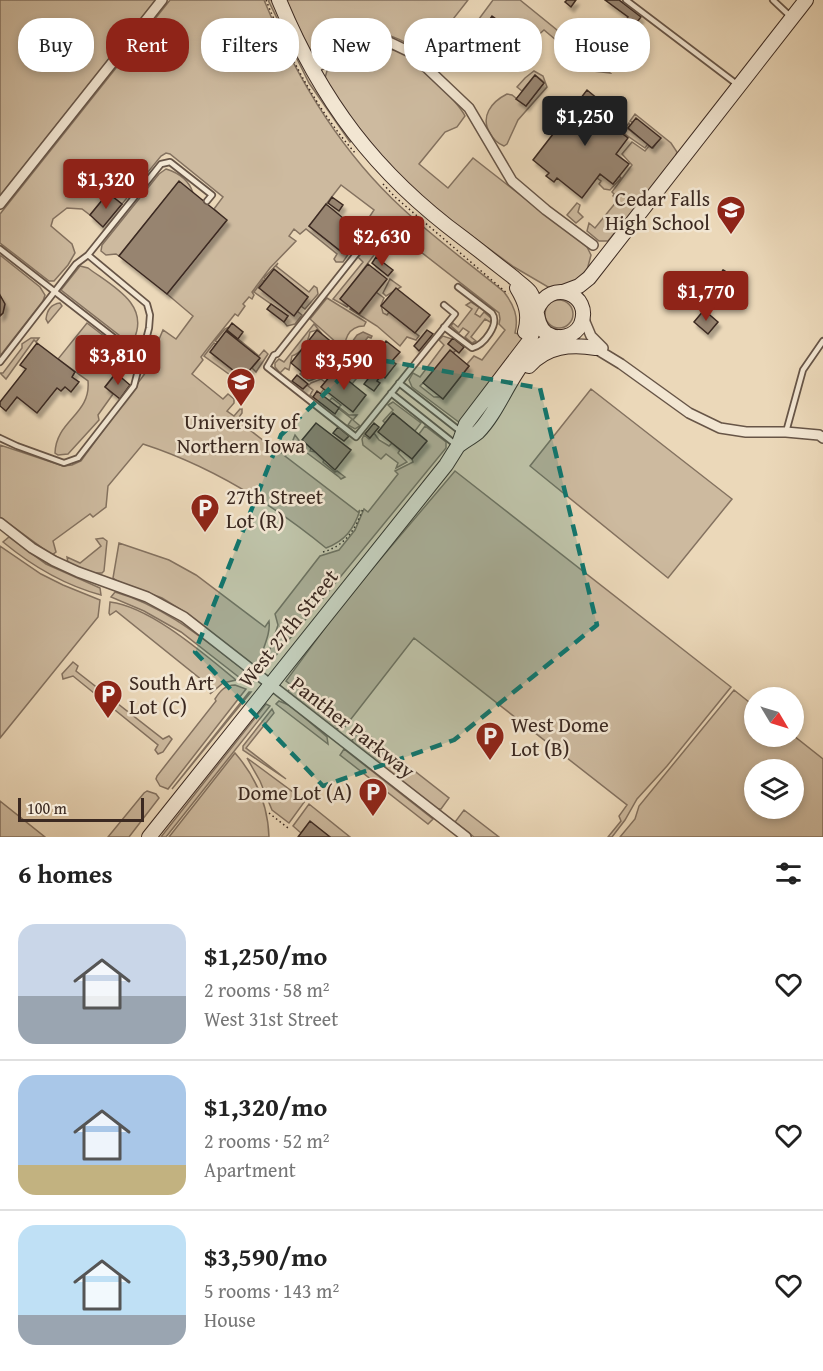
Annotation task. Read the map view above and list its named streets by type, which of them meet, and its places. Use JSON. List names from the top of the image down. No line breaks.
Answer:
{"streets":{"main road":["West 27th Street"],"street":["Panther Parkway"]},"crossings":[["West 27th Street","Panther Parkway"]],"places":{"school or university":["Cedar Falls High School","University of Northern Iowa"],"parking":["27th Street Lot (R)","South Art Lot (C)","West Dome Lot (B)","Dome Lot (A)"]},"scale_bar":"100 m","north":"bottom right","page":{"chip":["Buy","Rent","Filters","New","Apartment","House"],"price":["$1,250","$1,320","$2,630","$1,770","$3,810","$3,590"],"scale":"100 m","heading":"6 homes","list":[{"name":"$1,250/mo","note":"2 rooms · 58 m² · West 31st Street"},{"name":"$1,320/mo","note":"2 rooms · 52 m² · Apartment"},{"name":"$3,590/mo","note":"5 rooms · 143 m² · House"}]}}
